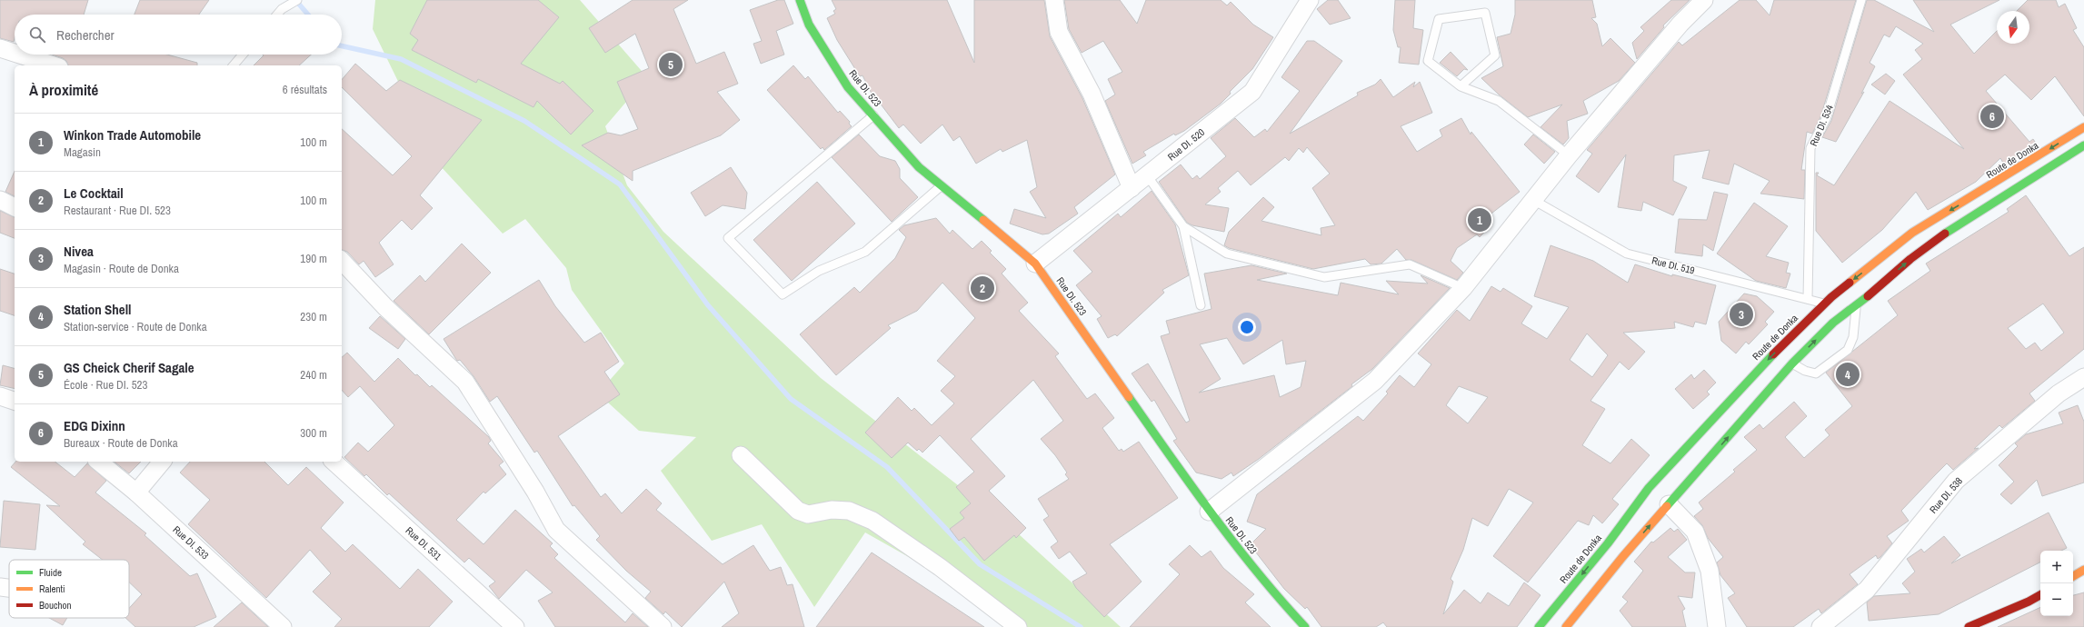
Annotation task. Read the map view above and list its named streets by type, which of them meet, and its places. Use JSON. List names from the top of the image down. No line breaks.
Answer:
{"streets":{"main road":["Rue DI. 523","Route de Donka"],"street":["Rue DI. 520","Rue DI. 538","Rue DI. 533","Rue DI. 531"],"lane":["Rue DI. 534","Rue DI. 519"]},"crossings":[["Rue DI. 523","Rue DI. 520"],["Rue DI. 534","Rue DI. 519"],["Route de Donka","Rue DI. 519"]],"legend":["Fluide","Ralenti","Bouchon"],"north":"bottom","page":{"search":"Rechercher","pins":["5","6","1","2","3","4"],"heading":["À proximité","6 résultats"],"list":[{"mark":"1","name":"Winkon Trade Automobile","note":"Magasin","value":"100 m"},{"mark":"2","name":"Le Cocktail","note":"Restaurant · Rue DI. 523","value":"100 m"},{"mark":"3","name":"Nivea","note":"Magasin · Route de Donka","value":"190 m"},{"mark":"4","name":"Station Shell","note":"Station-service · Route de Donka","value":"230 m"},{"mark":"5","name":"GS Cheick Cherif Sagale","note":"École · Rue DI. 523","value":"240 m"},{"mark":"6","name":"EDG Dixinn","note":"Bureaux · Route de Donka","value":"300 m"}],"map_buttons":["+","−"]}}
